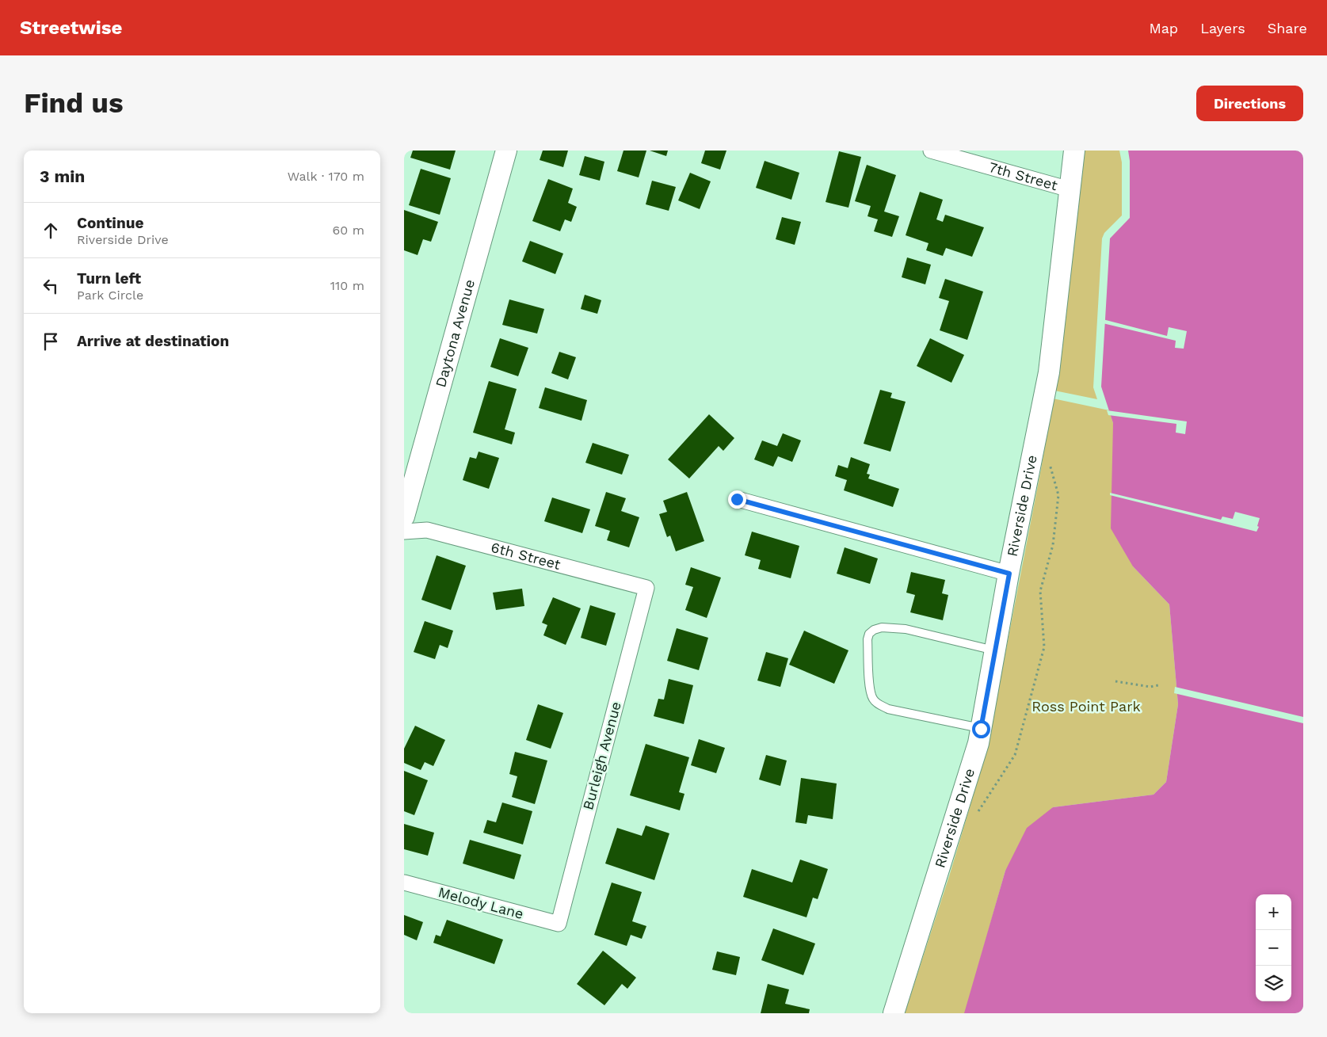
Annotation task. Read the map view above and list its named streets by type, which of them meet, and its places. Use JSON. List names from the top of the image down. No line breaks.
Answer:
{"streets":{"street":["7th Street","Daytona Avenue","Riverside Drive","6th Street","Burleigh Avenue","Melody Lane"]},"crossings":[["7th Street","Riverside Drive"],["6th Street","Burleigh Avenue"],["Burleigh Avenue","Melody Lane"]],"parks":["Ross Point Park"],"page":{"header":"Streetwise","nav":["Map","Layers","Share"],"buttons":"Directions","title":"Find us","heading":["3 min","Walk · 170 m"],"list":[["Continue","Riverside Drive","60 m"],["Turn left","Park Circle","110 m"],"Arrive at destination"],"map_buttons":["+","−"]}}
